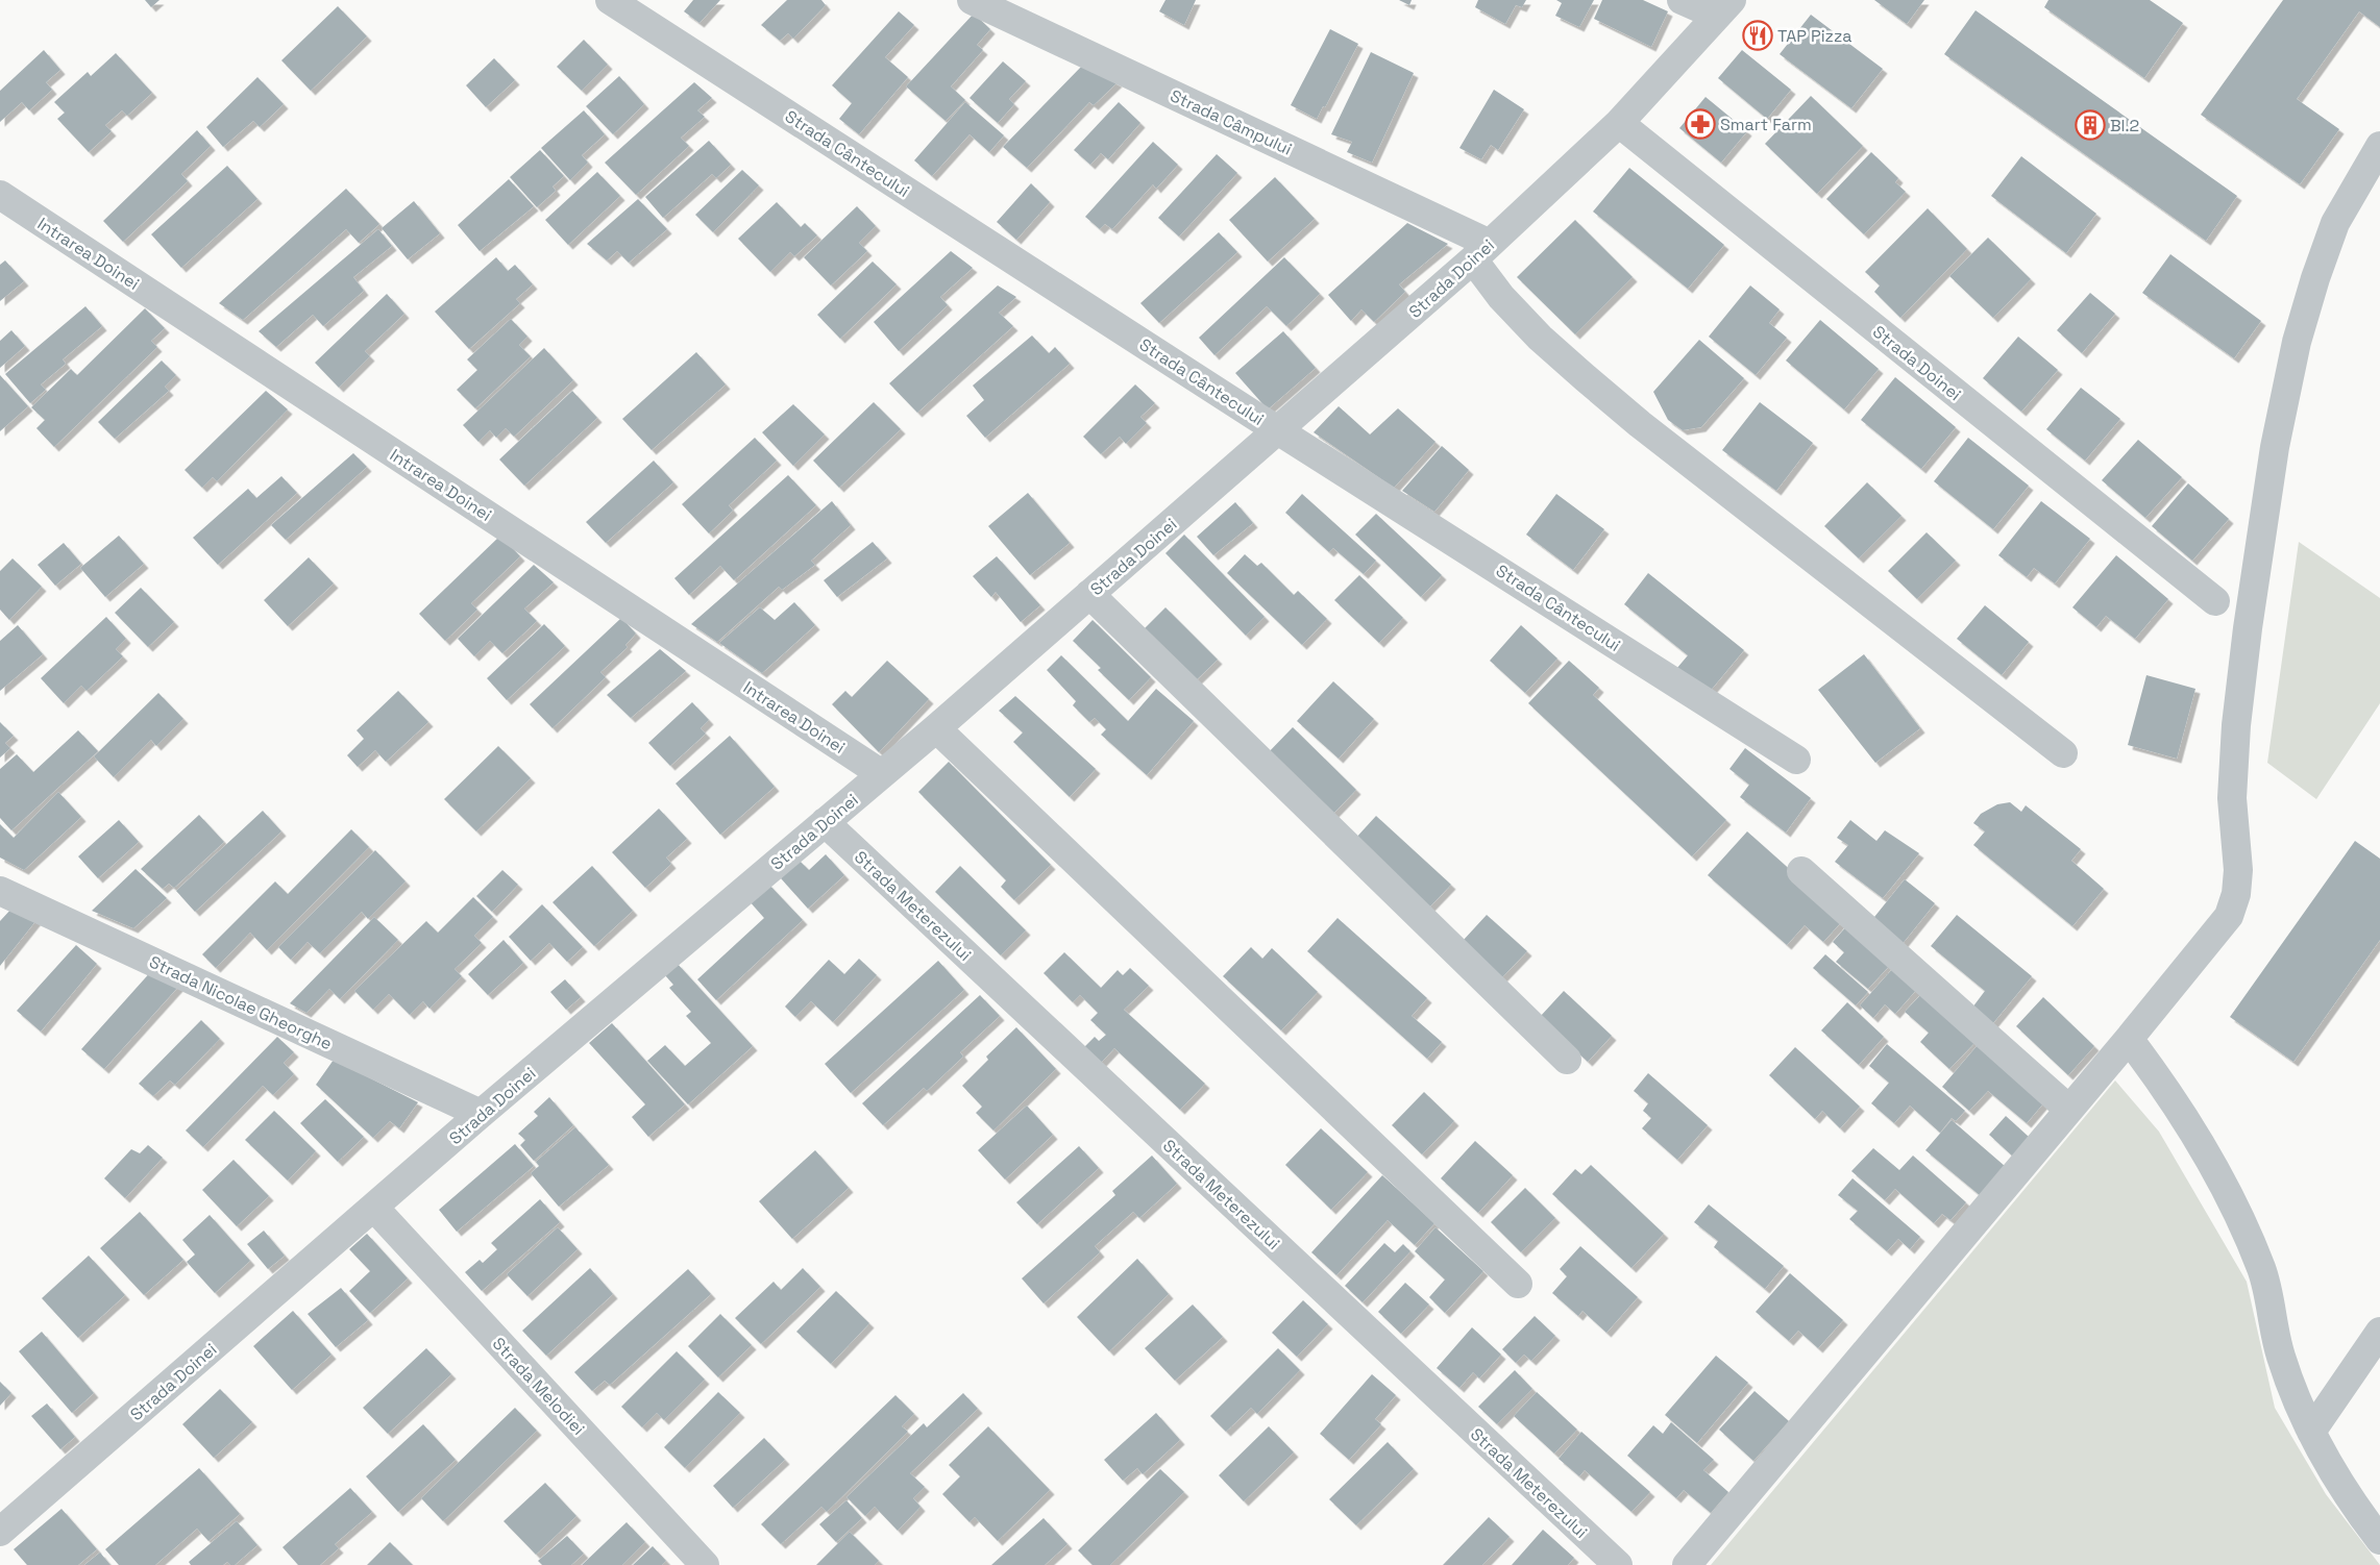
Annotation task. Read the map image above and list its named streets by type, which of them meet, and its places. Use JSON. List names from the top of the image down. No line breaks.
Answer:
{"streets":{"street":["Strada Câmpului","Strada Cântecului","Intrarea Doinei","Strada Doinei","Strada Meterezului","Strada Nicolae Gheorghe","Strada Melodiei"]},"crossings":[["Strada Câmpului","Strada Doinei"],["Strada Cântecului","Strada Doinei"],["Intrarea Doinei","Strada Doinei"],["Strada Doinei","Strada Meterezului"],["Strada Doinei","Strada Nicolae Gheorghe"],["Strada Doinei","Strada Melodiei"]],"places":{"restaurant":["TAP Pizza"],"pharmacy":["Smart Farm"],"building":["Bl.2"]}}
